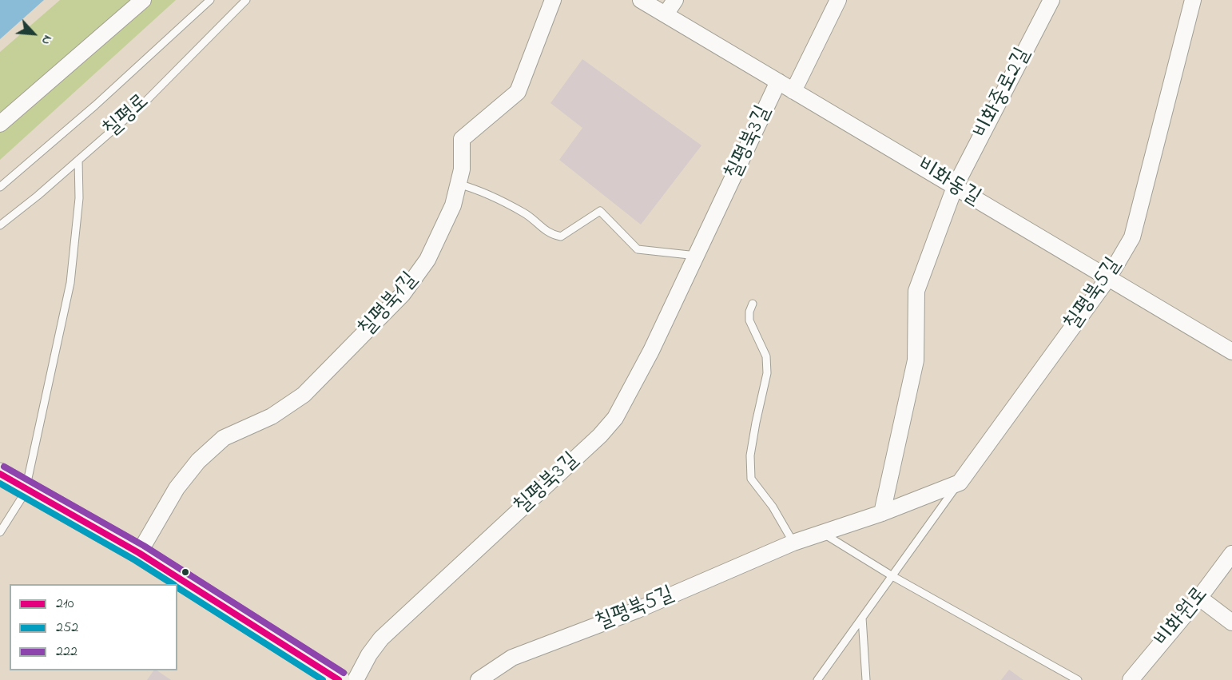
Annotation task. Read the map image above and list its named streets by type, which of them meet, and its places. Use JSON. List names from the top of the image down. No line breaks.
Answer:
{"streets":{"street":["비화중로2길","칠평북3길","비화동길","칠평북5길","칠평북1길","비화원로"],"lane":["칠평로"]},"crossings":[["비화중로2길","비화동길"],["칠평북3길","비화동길"],["비화동길","칠평북5길"]],"lines":["transit line 222","transit line 210","transit line 252"],"legend":["210","252","222"],"north":"bottom right"}
